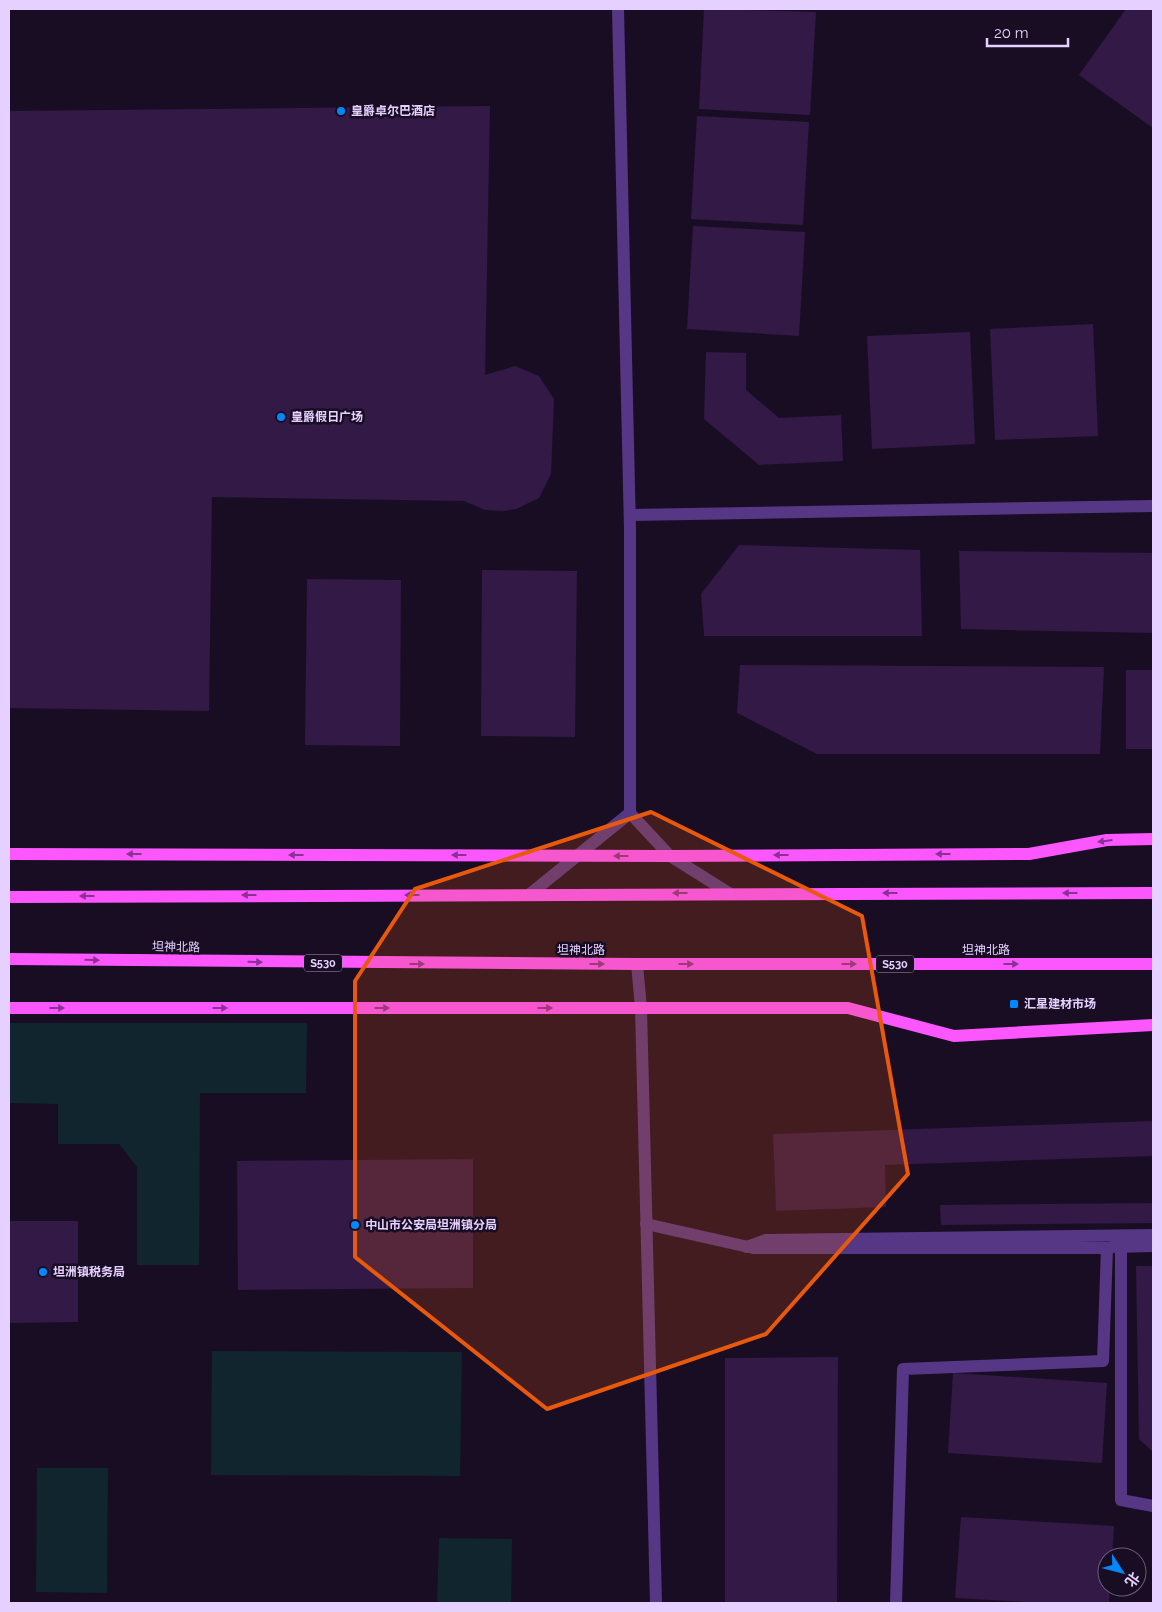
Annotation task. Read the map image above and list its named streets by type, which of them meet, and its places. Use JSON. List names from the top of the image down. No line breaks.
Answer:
{"streets":{"main road":["坦神北路","S530"]},"places":{"other":["皇爵卓尔巴酒店","皇爵假日广场","中山市公安局坦洲镇分局","坦洲镇税务局"],"transit":["汇星建材市场"]},"scale_bar":"20 m","north":"bottom right"}
